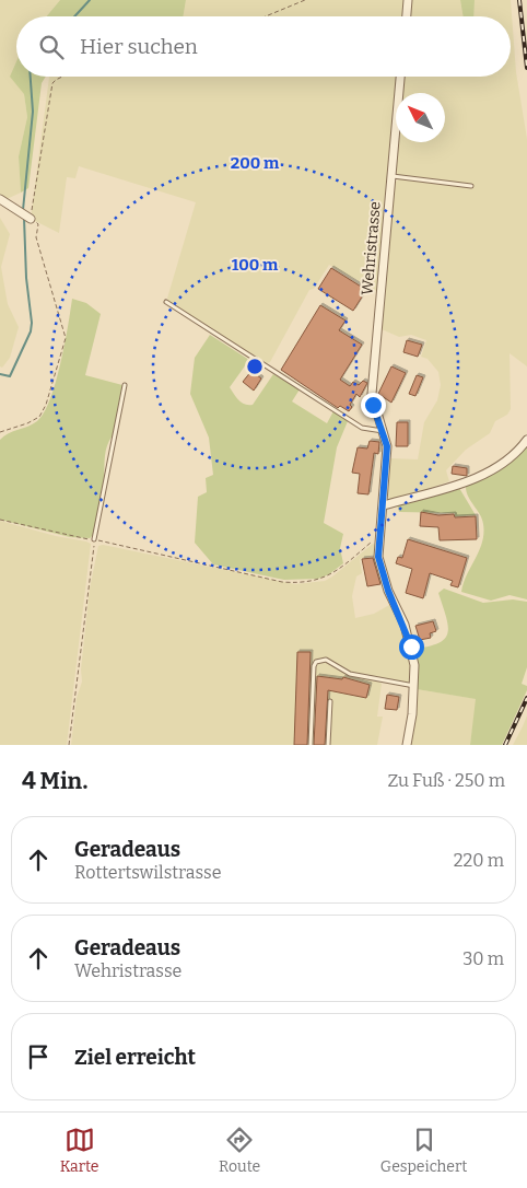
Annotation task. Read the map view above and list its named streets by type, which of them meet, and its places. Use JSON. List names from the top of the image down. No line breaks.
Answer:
{"streets":{"street":["Wehristrasse"]},"north":"top left","page":{"search":"Hier suchen","heading":["4 Min.","Zu Fuß · 250 m"],"list":[["Geradeaus","Rottertswilstrasse","220 m"],["Geradeaus","Wehristrasse","30 m"],"Ziel erreicht"],"nav":["Karte","Route","Gespeichert"]},"rings":["200 m","100 m"]}
